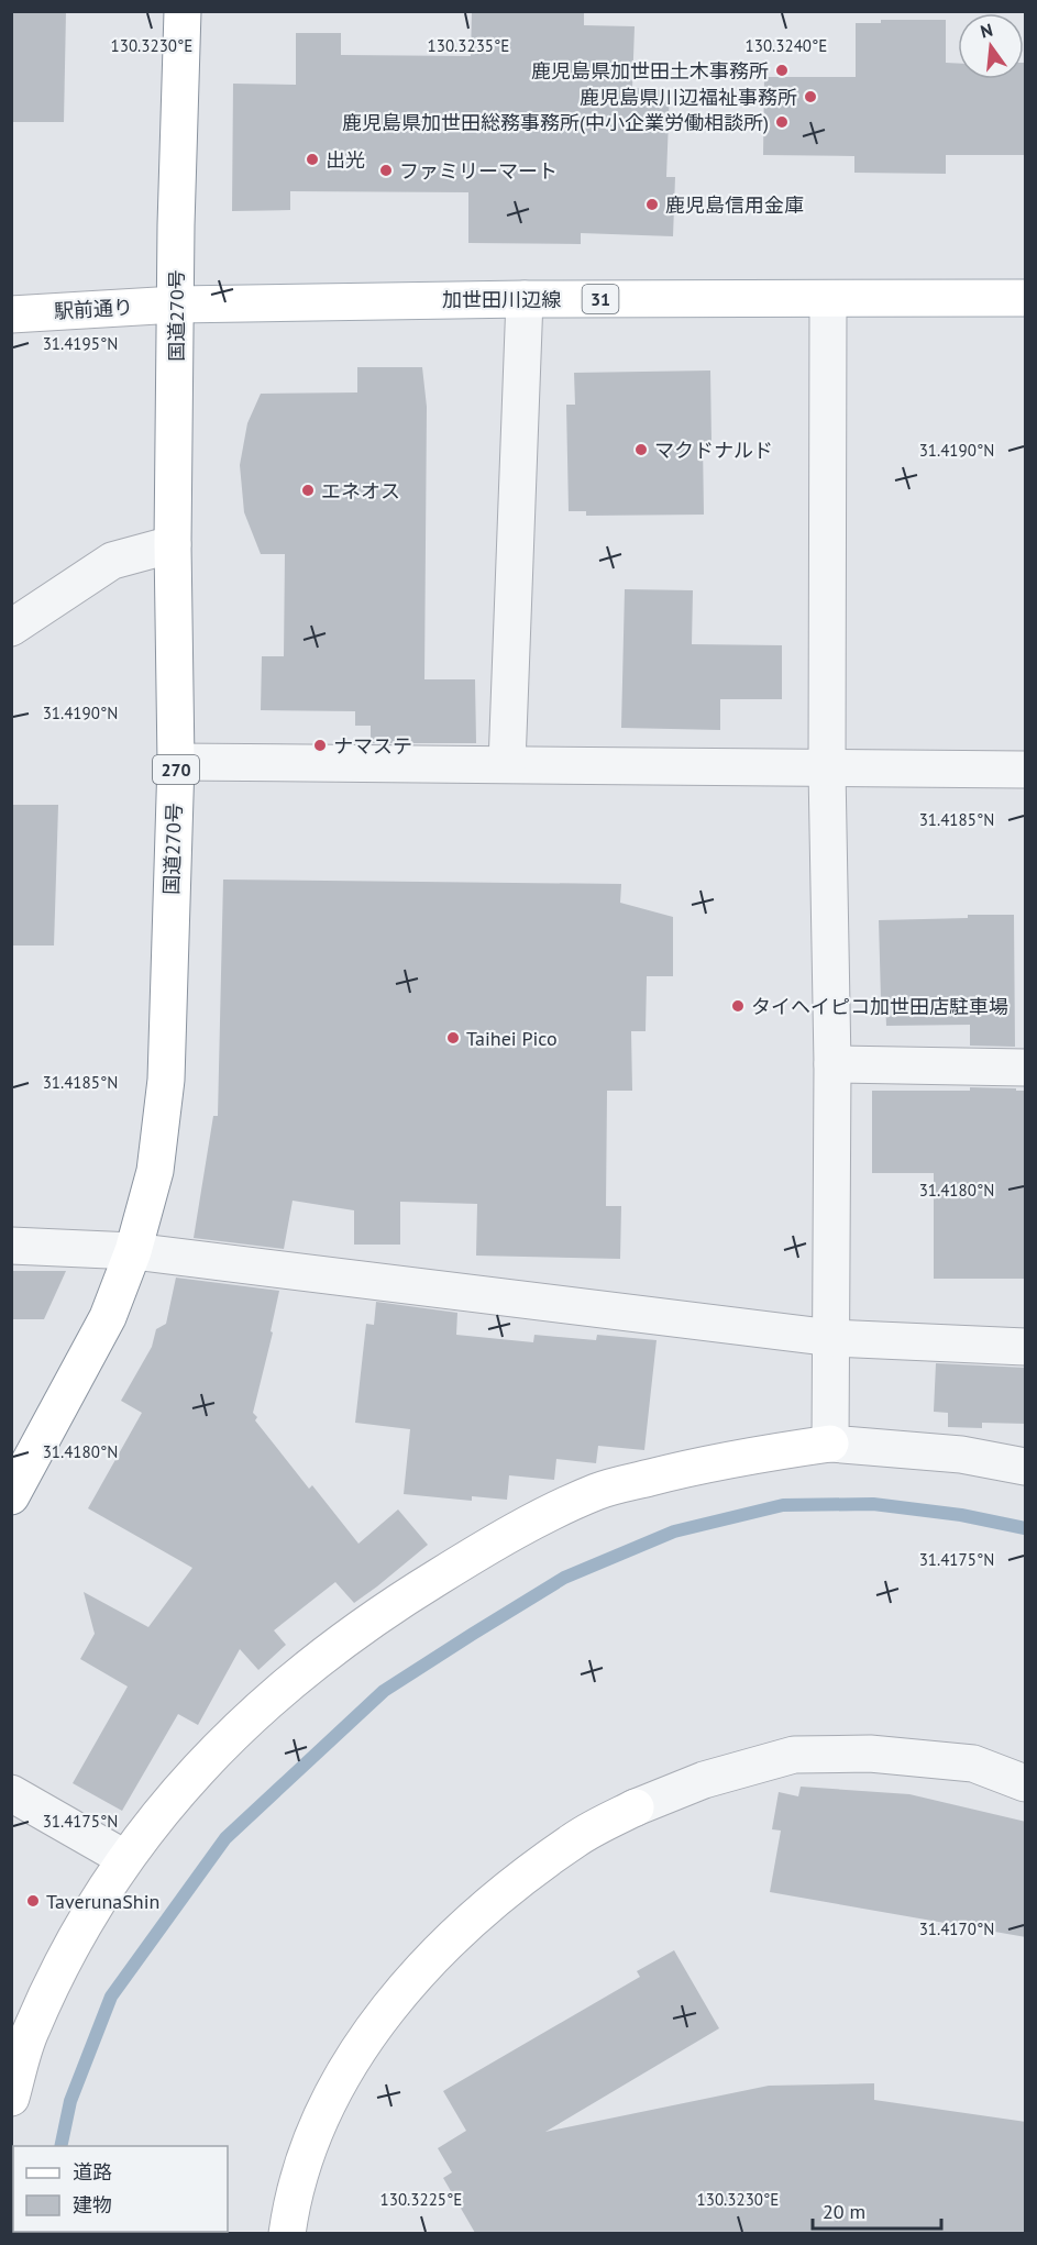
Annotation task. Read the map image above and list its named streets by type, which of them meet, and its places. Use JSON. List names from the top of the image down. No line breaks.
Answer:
{"streets":{"main road":["加世田川辺線","31","駅前通り","国道270号","270"]},"crossings":[["加世田川辺線","駅前通り"],["加世田川辺線","国道270号"],["駅前通り","国道270号"]],"places":["鹿児島県加世田土木事務所","鹿児島県川辺福祉事務所","鹿児島県加世田総務事務所(中小企業労働相談所)","出光","ファミリーマート","鹿児島信用金庫","マクドナルド","エネオス","ナマステ","タイヘイピコ加世田店駐車場","Taihei Pico","TaverunaShin"],"legend":["道路","建物"],"scale_bar":"20 m","north":"top","coordinates":["130.3230°E","130.3235°E","130.3240°E","31.4195°N","31.4190°N","31.4185°N","31.4180°N","31.4175°N","31.4170°N","130.3225°E"]}
